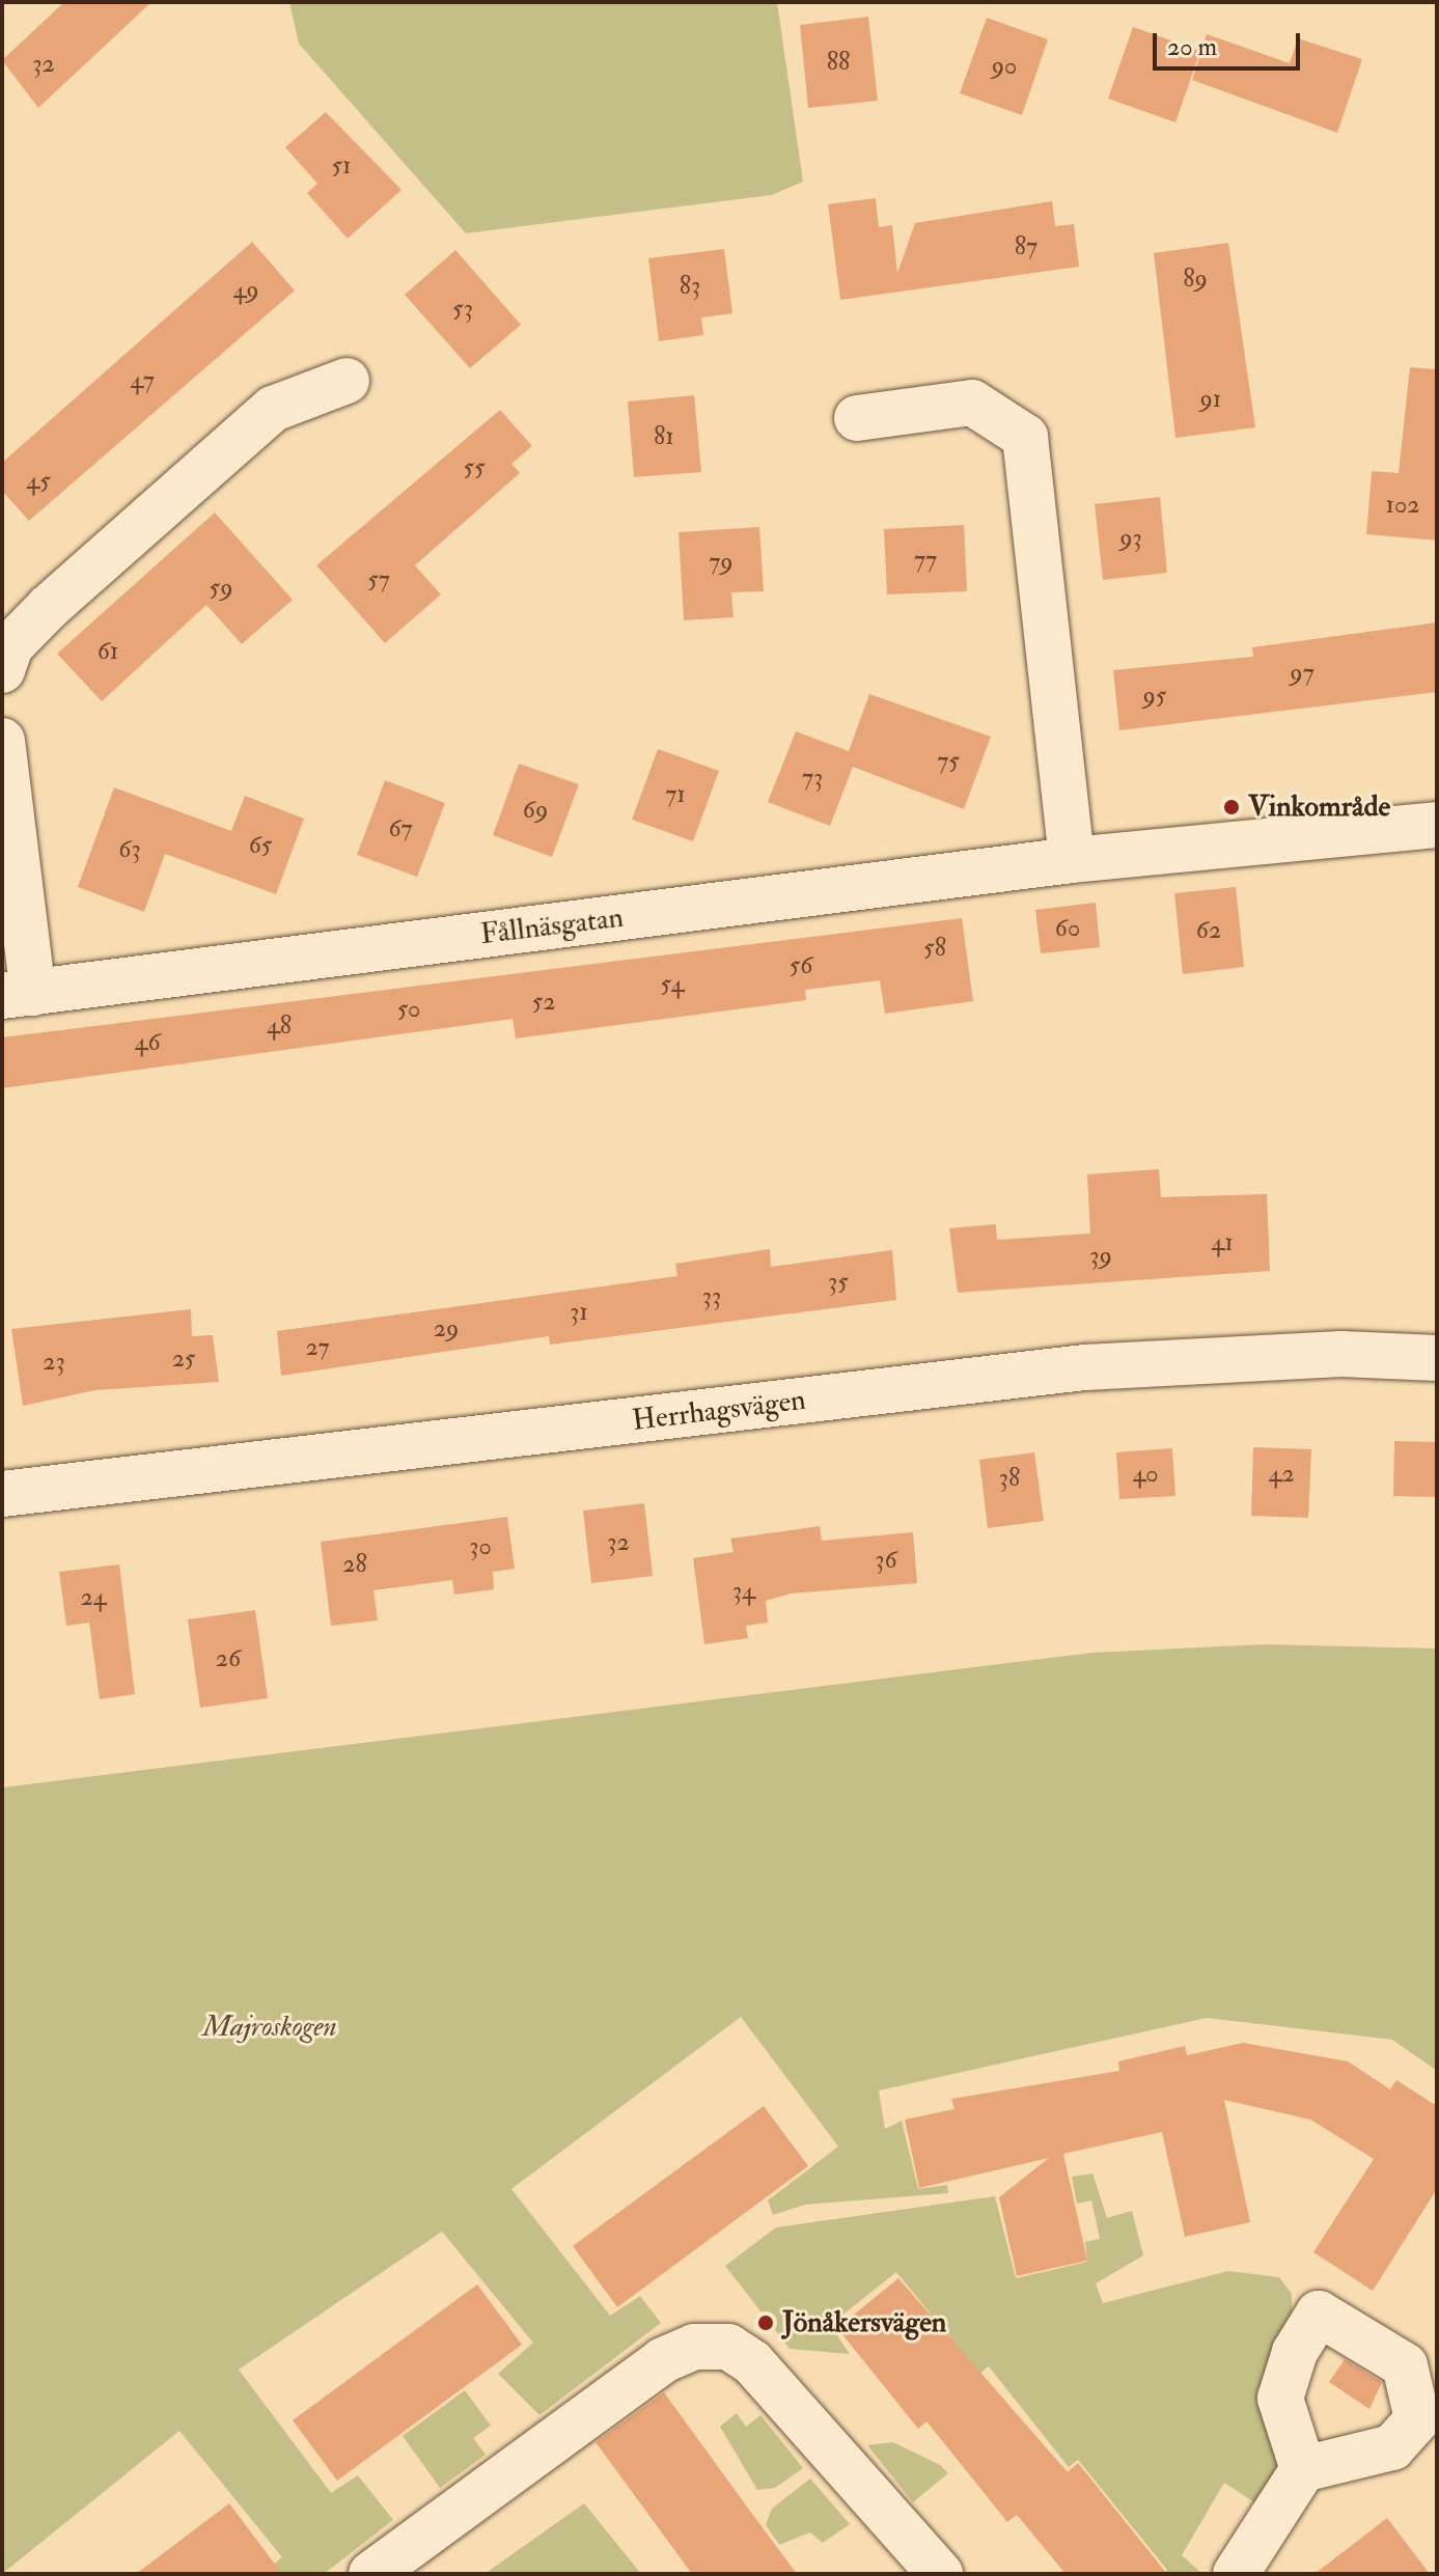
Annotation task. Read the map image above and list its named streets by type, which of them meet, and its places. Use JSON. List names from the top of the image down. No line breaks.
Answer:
{"streets":{"street":["Fållnäsgatan","Herrhagsvägen"]},"parks":["Majroskogen"],"places":["Vinkområde","Jönåkersvägen"],"house_numbers":["88","32","90","51","87","89","83","49","53","47","91","81","55","45","102","93","77","79","57","59","61","97","95","75","73","71","69","67","65","63","60","62","58","56","54","52","50","48","46","41","39","35","33","31","29","27","25","23","40","42","38","32","30","36","28","34","24","26"],"scale_bar":"20 m"}
